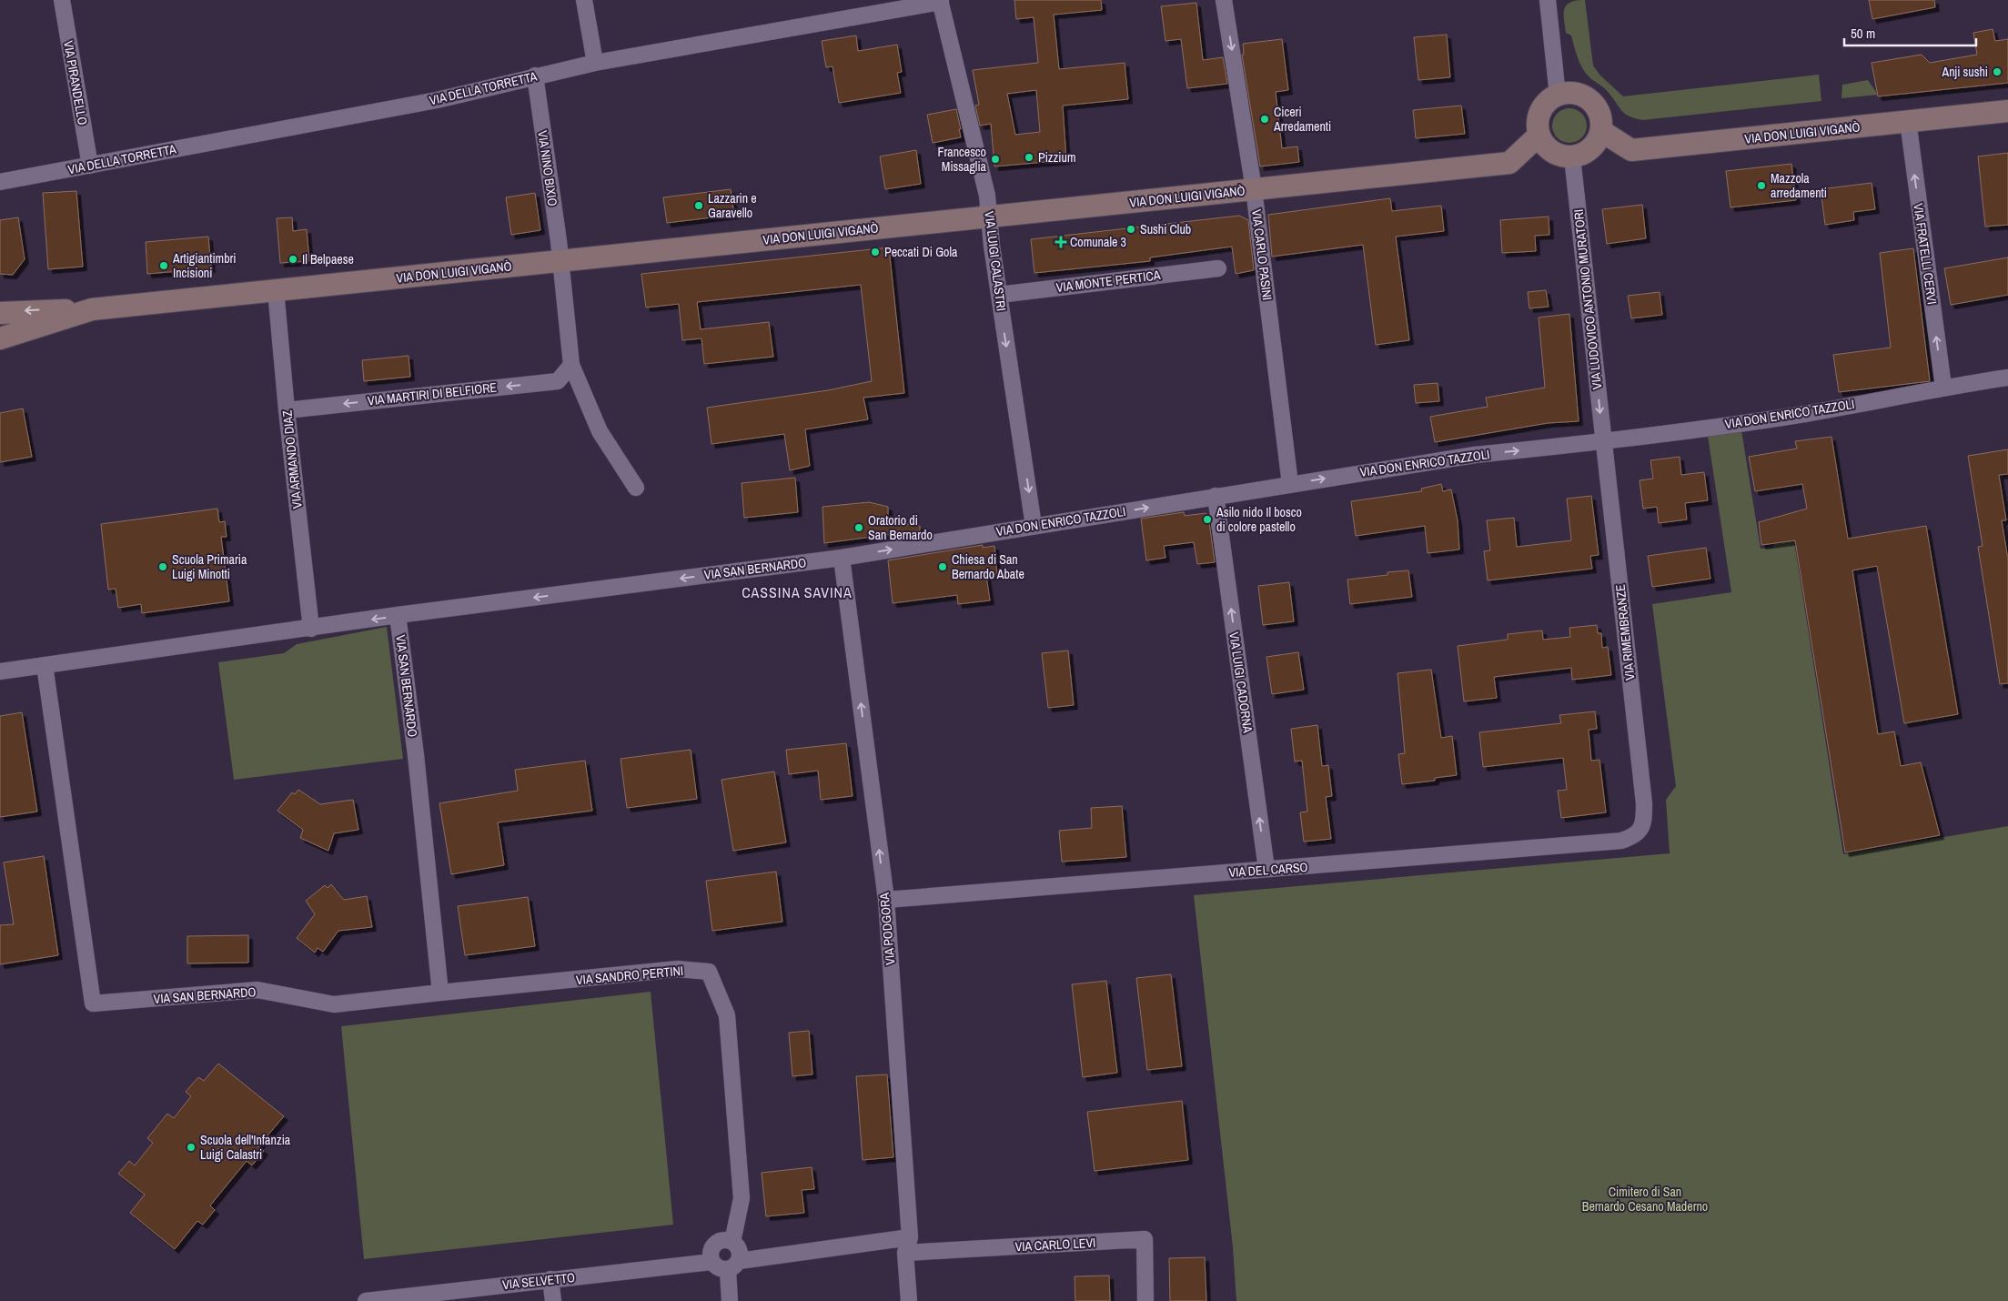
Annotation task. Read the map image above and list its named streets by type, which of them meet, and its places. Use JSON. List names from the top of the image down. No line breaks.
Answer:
{"streets":{"street":["VIA PIRANDELLO","VIA DELLA TORRETTA","VIA DON LUIGI VIGANÒ","VIA NINO BIXIO","VIA FRATELLI CERVI","VIA CARLO PASINI","VIA LUIGI CALASTRI","VIA MONTE PERTICA","VIA LUDOVICO ANTONIO MURATORI","VIA MARTIRI DI BELFIORE","VIA DON ENRICO TAZZOLI","VIA ARMANDO DIAZ","VIA SAN BERNARDO","VIA RIMEMBRANZE","VIA LUIGI CADORNA","VIA DEL CARSO","VIA PODGORA","VIA SANDRO PERTINI","VIA CARLO LEVI","VIA SELVETTO"]},"crossings":[["VIA PIRANDELLO","VIA DELLA TORRETTA"],["VIA DELLA TORRETTA","VIA NINO BIXIO"],["VIA DELLA TORRETTA","VIA LUIGI CALASTRI"],["VIA DON LUIGI VIGANÒ","VIA NINO BIXIO"],["VIA DON LUIGI VIGANÒ","VIA FRATELLI CERVI"],["VIA DON LUIGI VIGANÒ","VIA CARLO PASINI"],["VIA DON LUIGI VIGANÒ","VIA LUIGI CALASTRI"],["VIA DON LUIGI VIGANÒ","VIA LUDOVICO ANTONIO MURATORI"],["VIA DON LUIGI VIGANÒ","VIA ARMANDO DIAZ"],["VIA NINO BIXIO","VIA MARTIRI DI BELFIORE"],["VIA FRATELLI CERVI","VIA DON ENRICO TAZZOLI"],["VIA CARLO PASINI","VIA DON ENRICO TAZZOLI"],["VIA LUIGI CALASTRI","VIA MONTE PERTICA"],["VIA LUIGI CALASTRI","VIA DON ENRICO TAZZOLI"],["VIA LUDOVICO ANTONIO MURATORI","VIA DON ENRICO TAZZOLI"],["VIA LUDOVICO ANTONIO MURATORI","VIA RIMEMBRANZE"],["VIA MARTIRI DI BELFIORE","VIA ARMANDO DIAZ"],["VIA DON ENRICO TAZZOLI","VIA SAN BERNARDO"],["VIA DON ENRICO TAZZOLI","VIA RIMEMBRANZE"],["VIA DON ENRICO TAZZOLI","VIA LUIGI CADORNA"],["VIA DON ENRICO TAZZOLI","VIA PODGORA"],["VIA ARMANDO DIAZ","VIA SAN BERNARDO"],["VIA SAN BERNARDO","VIA PODGORA"],["VIA SAN BERNARDO","VIA SANDRO PERTINI"],["VIA RIMEMBRANZE","VIA DEL CARSO"],["VIA LUIGI CADORNA","VIA DEL CARSO"],["VIA DEL CARSO","VIA PODGORA"],["VIA PODGORA","VIA CARLO LEVI"],["VIA SANDRO PERTINI","VIA SELVETTO"]],"one_way":["VIA FRATELLI CERVI","VIA CARLO PASINI","VIA LUIGI CALASTRI","VIA LUDOVICO ANTONIO MURATORI","VIA MARTIRI DI BELFIORE","VIA DON ENRICO TAZZOLI","VIA LUIGI CADORNA","VIA PODGORA"],"districts":["CASSINA SAVINA"],"parks":["Cimitero di San Bernardo Cesano Maderno"],"places":{"other":["Anji sushi","Ciceri Arredamenti","Pizzium","Francesco Missaglia","Mazzola arredamenti","Lazzarin e Garavello","Sushi Club","Peccati Di Gola","Il Belpaese","Artigiantimbri Incisioni","Asilo nido Il bosco di colore pastello","Oratorio di San Bernardo","Scuola Primaria Luigi Minotti","Chiesa di San Bernardo Abate","Scuola dell'Infanzia Luigi Calastri"],"health":["Comunale 3"]},"scale_bar":"50 m"}
